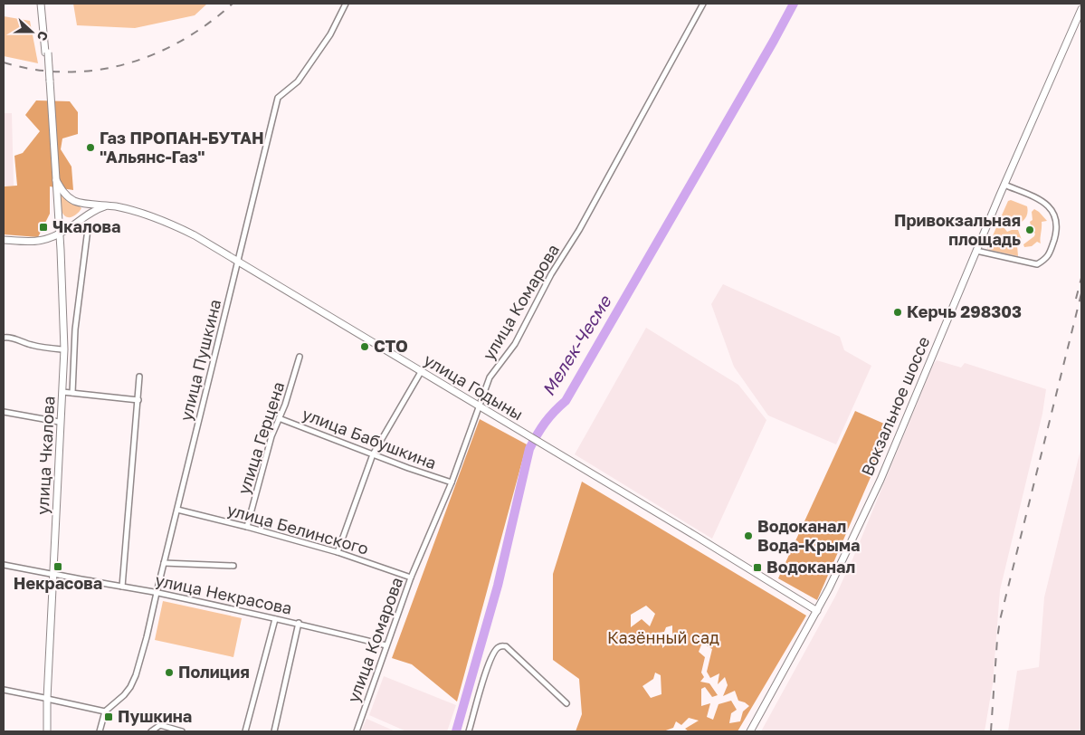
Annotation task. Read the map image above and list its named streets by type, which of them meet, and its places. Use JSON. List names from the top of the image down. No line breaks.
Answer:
{"streets":{"main road":["улица Годыны","Вокзальное шоссе","улица Чкалова"],"street":["улица Комарова","улица Пушкина","улица Герцена","улица Бабушкина","улица Белинского","улица Некрасова"]},"crossings":[["улица Комарова","улица Годыны"],["улица Комарова","улица Бабушкина"],["улица Комарова","улица Белинского"],["улица Комарова","улица Некрасова"],["улица Пушкина","улица Годыны"],["улица Пушкина","улица Белинского"],["улица Пушкина","улица Некрасова"],["улица Годыны","Вокзальное шоссе"],["улица Годыны","улица Чкалова"],["улица Герцена","улица Бабушкина"],["улица Герцена","улица Белинского"],["улица Чкалова","улица Некрасова"]],"water":["Мелек-Чесме"],"parks":["Казённый сад"],"places":{"other":["Газ ПРОПАН-БУТАН \"Альянс-Газ\"","Привокзальная площадь","Керчь 298303","СТО","Водоканал Вода-Крыма","Полиция"],"transit":["Чкалова","Некрасова","Водоканал","Пушкина"]},"north":"right"}
